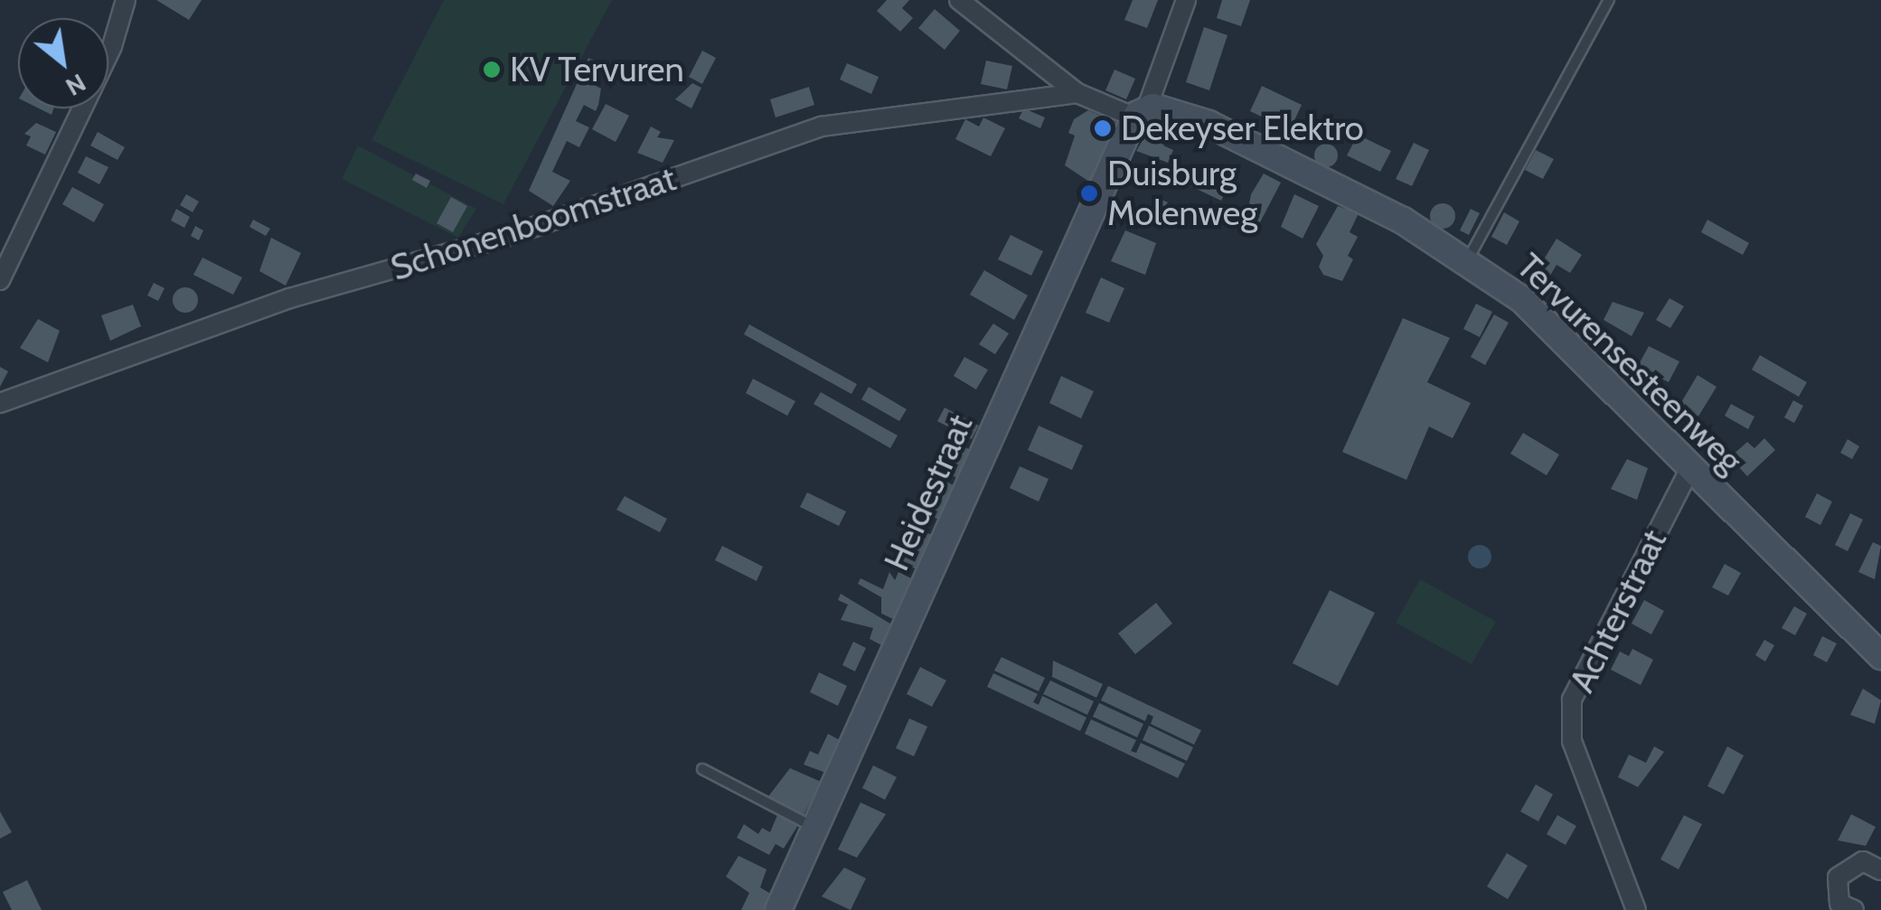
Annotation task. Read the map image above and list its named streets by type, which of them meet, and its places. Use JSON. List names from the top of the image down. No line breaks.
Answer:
{"streets":{"street":["Schonenboomstraat","Tervurensesteenweg","Heidestraat","Achterstraat"]},"crossings":[["Tervurensesteenweg","Heidestraat"],["Tervurensesteenweg","Achterstraat"]],"places":["KV Tervuren","Dekeyser Elektro","Duisburg Molenweg"],"north":"bottom right"}
